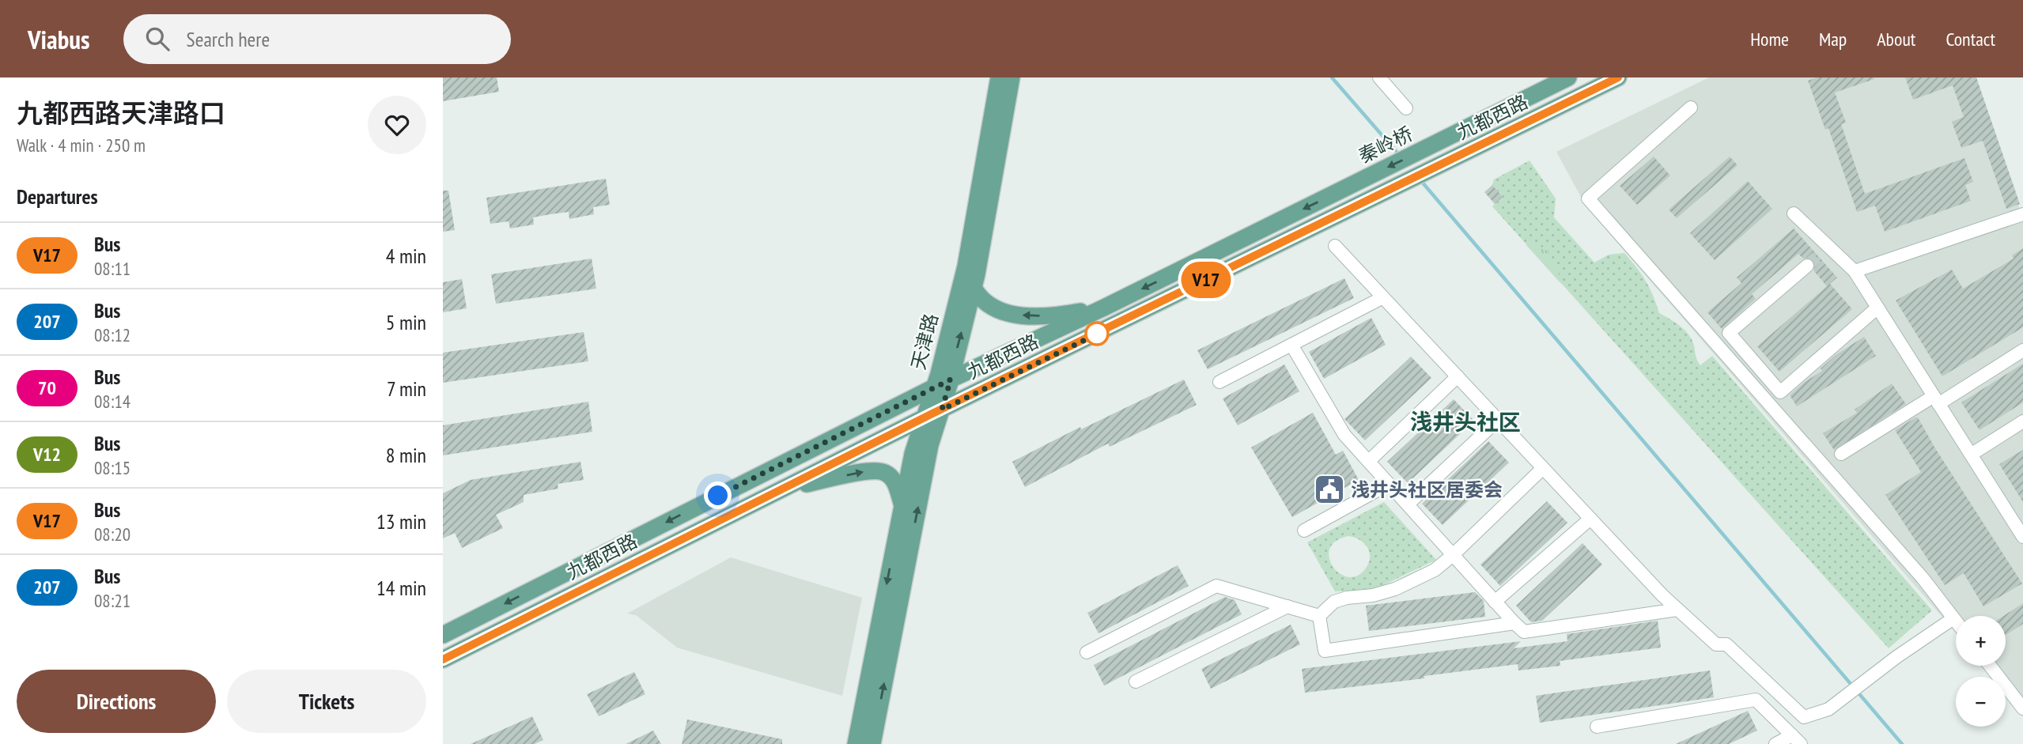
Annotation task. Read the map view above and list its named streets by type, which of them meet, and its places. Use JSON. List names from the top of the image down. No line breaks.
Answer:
{"streets":{"main road":["九都西路","秦岭桥","天津路"]},"crossings":[["九都西路","秦岭桥"],["九都西路","天津路"]],"one_way":["秦岭桥"],"districts":["浅井头社区"],"places":{"public building":["浅井头社区居委会"]},"lines":["bus line V17"],"page":{"header":"Viabus","search":"Search here","nav":["Home","Map","About","Contact"],"heading":[["九都西路天津路口","Walk · 4 min · 250 m"],"Departures"],"on_map":"V17","list":[{"mark":"V17","name":"Bus","note":"08:11","value":"4 min"},{"mark":"207","name":"Bus","note":"08:12","value":"5 min"},{"mark":"70","name":"Bus","note":"08:14","value":"7 min"},{"mark":"V12","name":"Bus","note":"08:15","value":"8 min"},{"mark":"V17","name":"Bus","note":"08:20","value":"13 min"},{"mark":"207","name":"Bus","note":"08:21","value":"14 min"}],"map_buttons":["+","−"],"buttons":["Directions","Tickets"]}}
